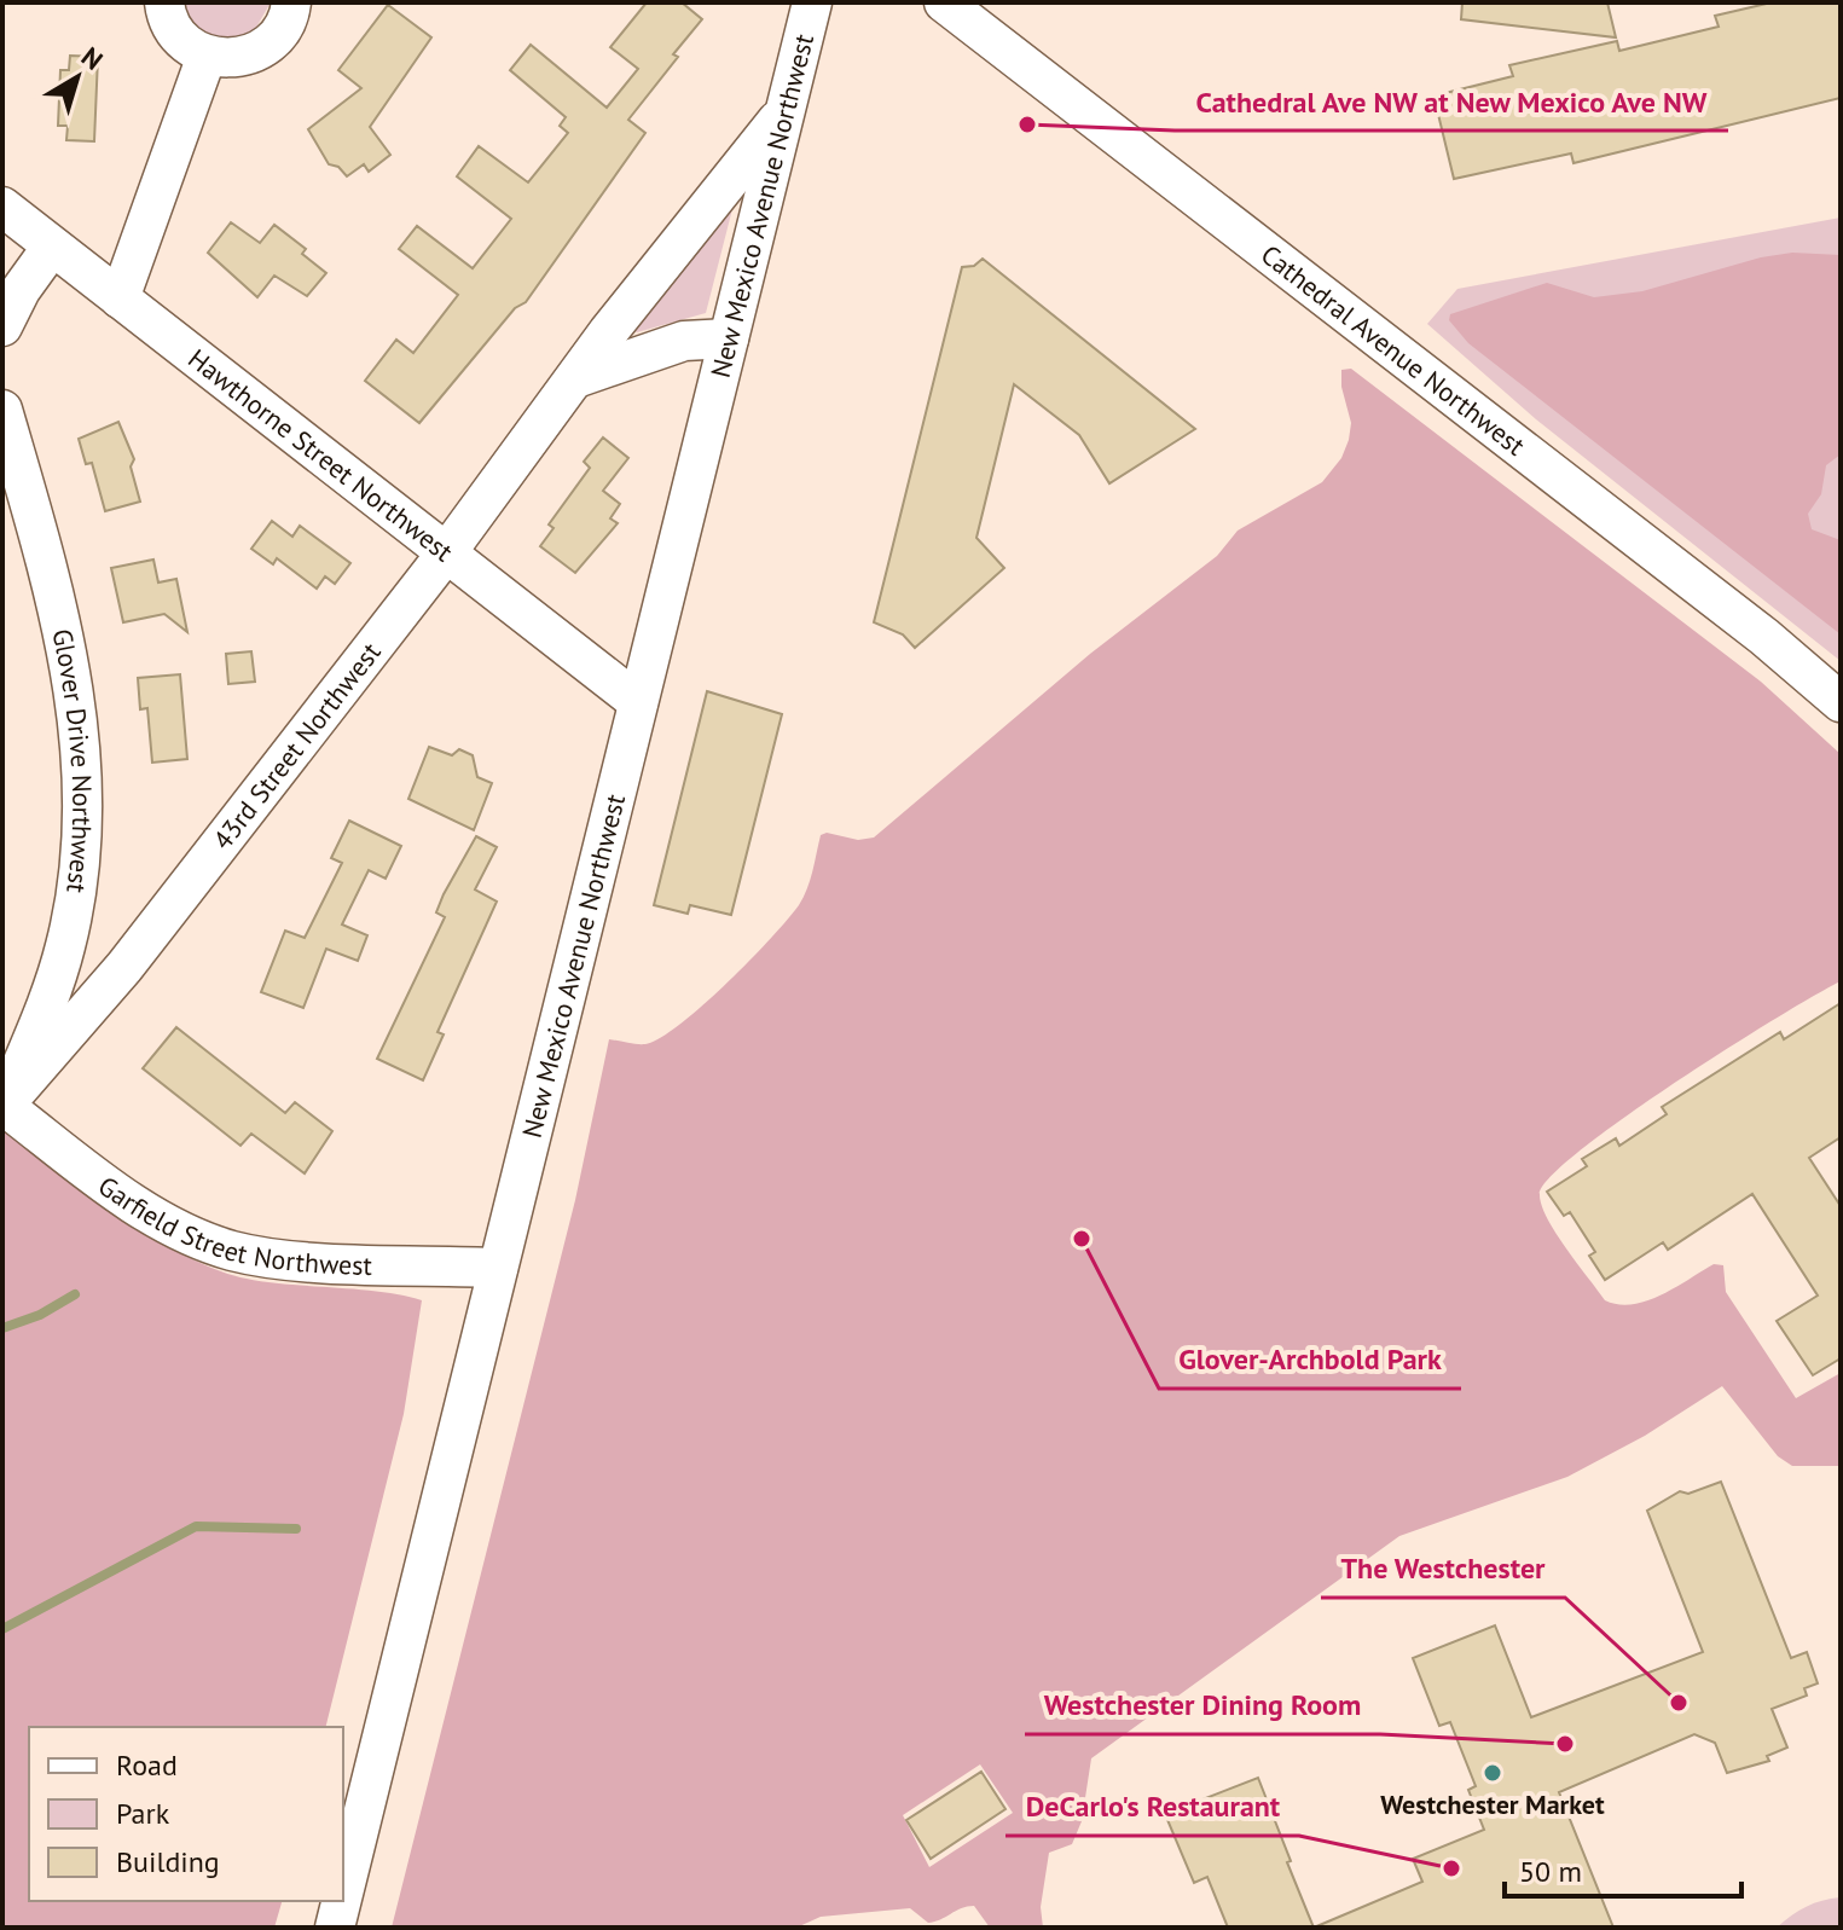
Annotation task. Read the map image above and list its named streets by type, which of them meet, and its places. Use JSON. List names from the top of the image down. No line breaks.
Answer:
{"streets":{"street":["New Mexico Avenue Northwest","Cathedral Avenue Northwest","Hawthorne Street Northwest","43rd Street Northwest","Glover Drive Northwest","Garfield Street Northwest"]},"crossings":[["New Mexico Avenue Northwest","Hawthorne Street Northwest"],["New Mexico Avenue Northwest","43rd Street Northwest"],["New Mexico Avenue Northwest","Garfield Street Northwest"],["Hawthorne Street Northwest","43rd Street Northwest"],["43rd Street Northwest","Glover Drive Northwest"],["43rd Street Northwest","Garfield Street Northwest"],["Glover Drive Northwest","Garfield Street Northwest"]],"places":["Cathedral Ave NW at New Mexico Ave NW","Glover-Archbold Park","The Westchester","Westchester Dining Room","Westchester Market","DeCarlo's Restaurant"],"legend":["Road","Park","Building"],"scale_bar":"50 m","north":"top right"}
